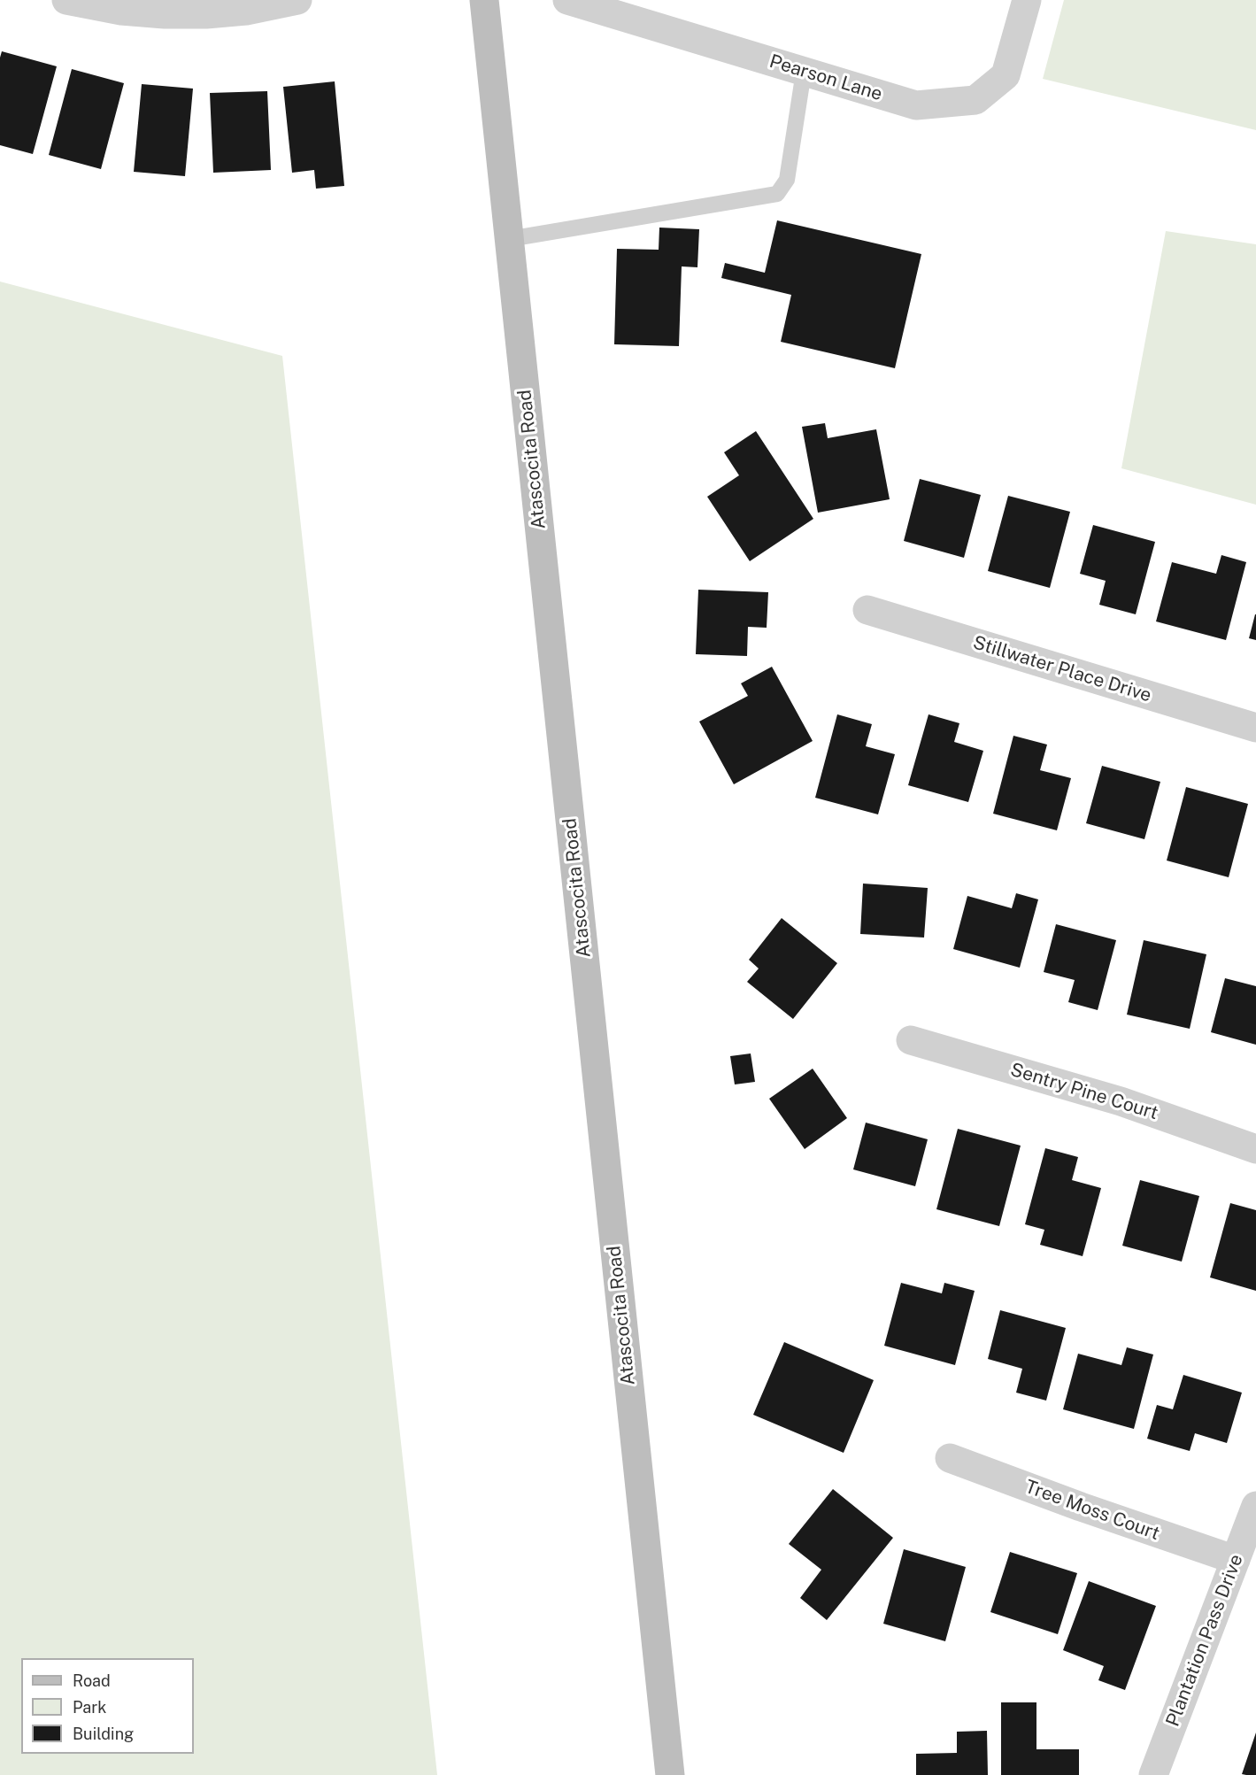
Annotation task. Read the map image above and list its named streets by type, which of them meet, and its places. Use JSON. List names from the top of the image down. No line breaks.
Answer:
{"streets":{"main road":["Atascocita Road"],"street":["Pearson Lane","Stillwater Place Drive","Sentry Pine Court","Tree Moss Court","Plantation Pass Drive"]},"crossings":[["Tree Moss Court","Plantation Pass Drive"]],"legend":["Road","Park","Building"]}
